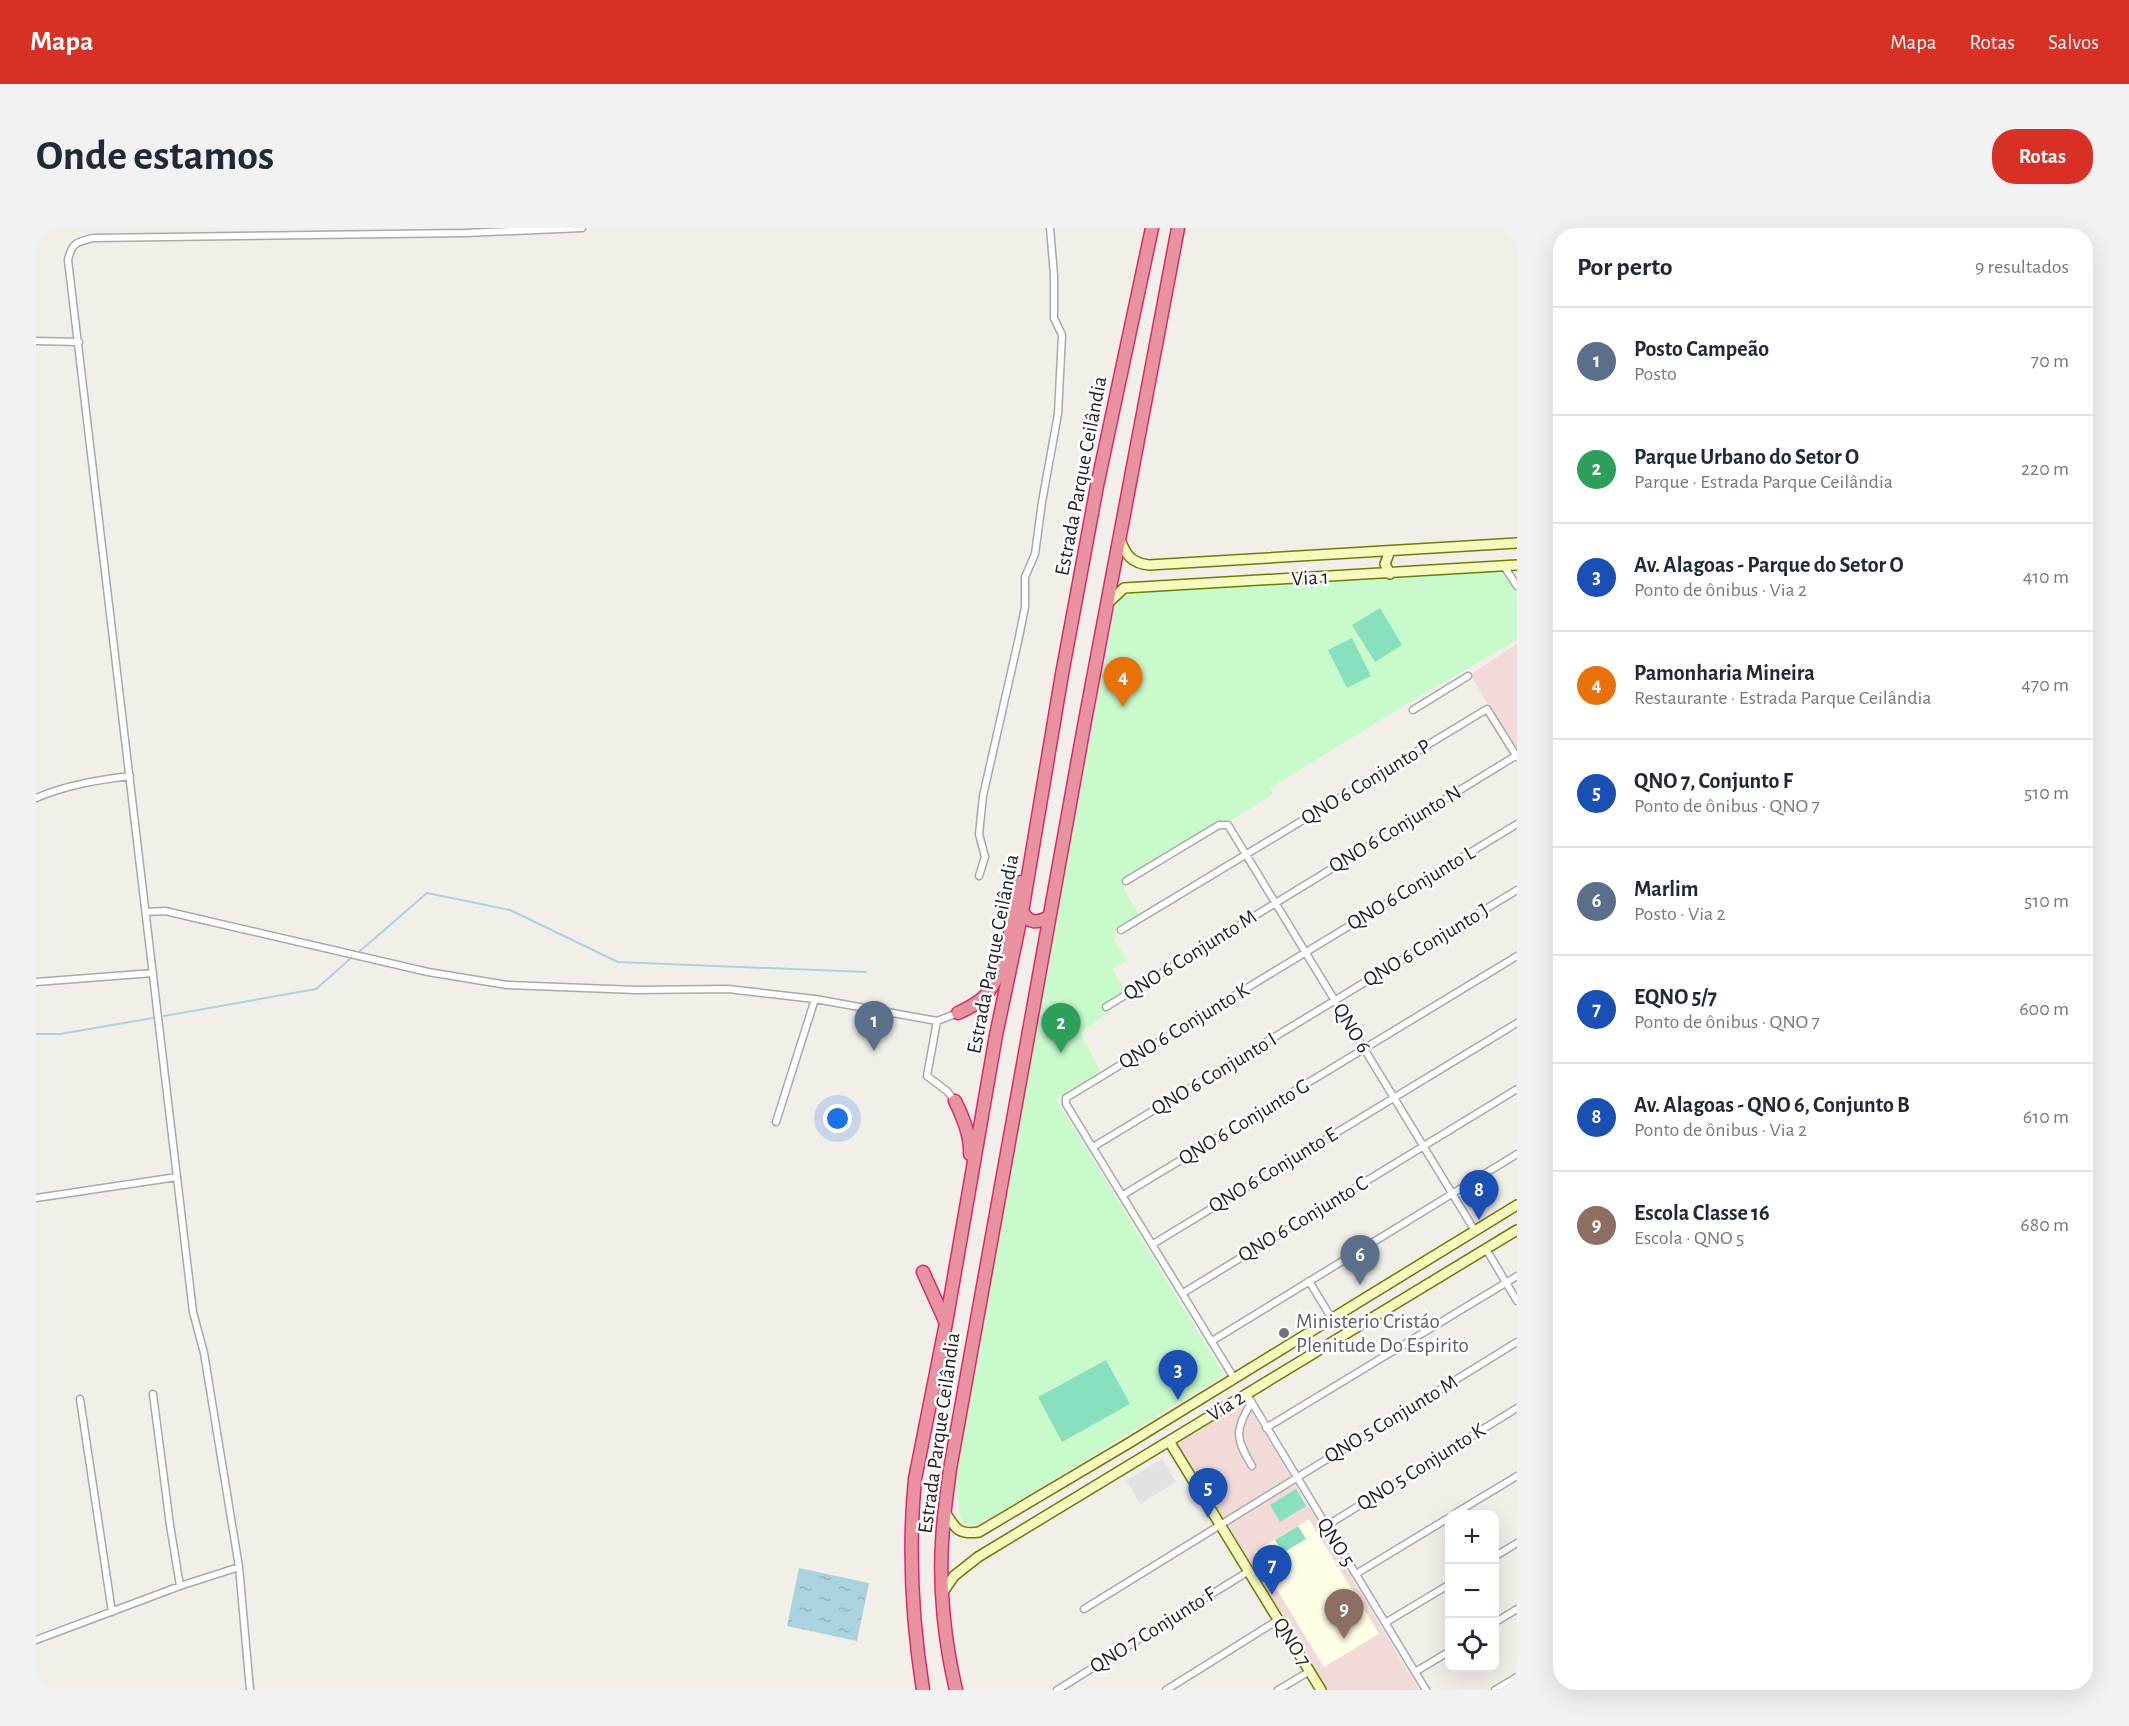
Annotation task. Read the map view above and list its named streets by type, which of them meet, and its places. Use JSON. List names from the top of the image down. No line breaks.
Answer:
{"streets":{"highway":["Estrada Parque Ceilândia"],"main road":["Via 1","Via 2","QNO 7"],"street":["QNO 6 Conjunto P","QNO 6 Conjunto N","QNO 6 Conjunto L","QNO 6 Conjunto J","QNO 6 Conjunto M","QNO 6 Conjunto K","QNO 6","QNO 6 Conjunto I","QNO 6 Conjunto G","QNO 6 Conjunto E","QNO 6 Conjunto C","QNO 5 Conjunto M","QNO 5 Conjunto K","QNO 5","QNO 7 Conjunto F"]},"crossings":[["Estrada Parque Ceilândia","Via 1"],["Estrada Parque Ceilândia","Via 2"],["QNO 6 Conjunto P","QNO 6 Conjunto N"],["QNO 6 Conjunto P","QNO 6"],["QNO 6 Conjunto N","QNO 6 Conjunto M"],["QNO 6 Conjunto N","QNO 6"],["QNO 6 Conjunto L","QNO 6 Conjunto K"],["QNO 6 Conjunto L","QNO 6"],["QNO 6 Conjunto J","QNO 6"],["QNO 6 Conjunto J","QNO 6 Conjunto I"],["QNO 6 Conjunto M","QNO 6"],["QNO 6 Conjunto K","QNO 6"],["QNO 6 Conjunto K","QNO 6 Conjunto I"],["QNO 6","QNO 6 Conjunto I"],["QNO 6","QNO 6 Conjunto G"],["QNO 6","QNO 6 Conjunto E"],["QNO 6","QNO 6 Conjunto C"],["QNO 6","Via 2"],["Via 2","QNO 5"],["Via 2","QNO 7"],["QNO 5 Conjunto M","QNO 5"],["QNO 5 Conjunto M","QNO 7"],["QNO 5 Conjunto K","QNO 5"],["QNO 7 Conjunto F","QNO 7"]],"places":["Ministerio Cristáo Plenitude Do Espirito"],"page":{"header":"Mapa","nav":["Mapa","Rotas","Salvos"],"buttons":"Rotas","title":"Onde estamos","heading":["Por perto","9 resultados"],"list":[{"mark":"1","name":"Posto Campeão","note":"Posto","value":"70 m"},{"mark":"2","name":"Parque Urbano do Setor O","note":"Parque · Estrada Parque Ceilândia","value":"220 m"},{"mark":"3","name":"Av. Alagoas - Parque do Setor O","note":"Ponto de ônibus · Via 2","value":"410 m"},{"mark":"4","name":"Pamonharia Mineira","note":"Restaurante · Estrada Parque Ceilândia","value":"470 m"},{"mark":"5","name":"QNO 7, Conjunto F","note":"Ponto de ônibus · QNO 7","value":"510 m"},{"mark":"6","name":"Marlim","note":"Posto · Via 2","value":"510 m"},{"mark":"7","name":"EQNO 5/7","note":"Ponto de ônibus · QNO 7","value":"600 m"},{"mark":"8","name":"Av. Alagoas - QNO 6, Conjunto B","note":"Ponto de ônibus · Via 2","value":"610 m"},{"mark":"9","name":"Escola Classe 16","note":"Escola · QNO 5","value":"680 m"}],"pins":["4","1","2","8","6","3","5","7","9"],"map_buttons":["+","−"]}}
